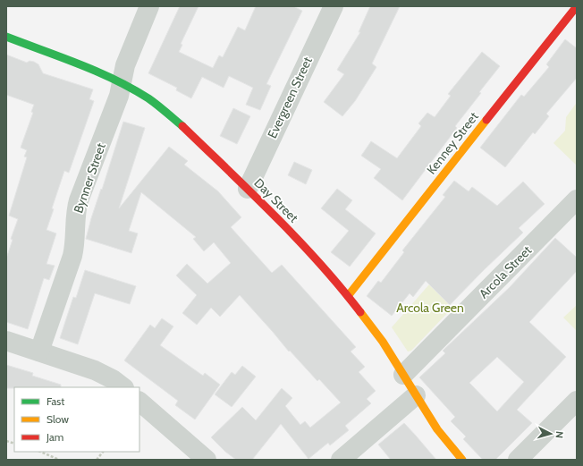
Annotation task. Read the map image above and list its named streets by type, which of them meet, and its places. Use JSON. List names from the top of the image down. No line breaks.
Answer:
{"streets":{"street":["Evergreen Street","Kenney Street","Bynner Street","Day Street","Arcola Street"]},"crossings":[["Evergreen Street","Day Street"],["Kenney Street","Day Street"],["Bynner Street","Day Street"],["Day Street","Arcola Street"]],"parks":["Arcola Green"],"legend":["Fast","Slow","Jam"],"north":"right"}
